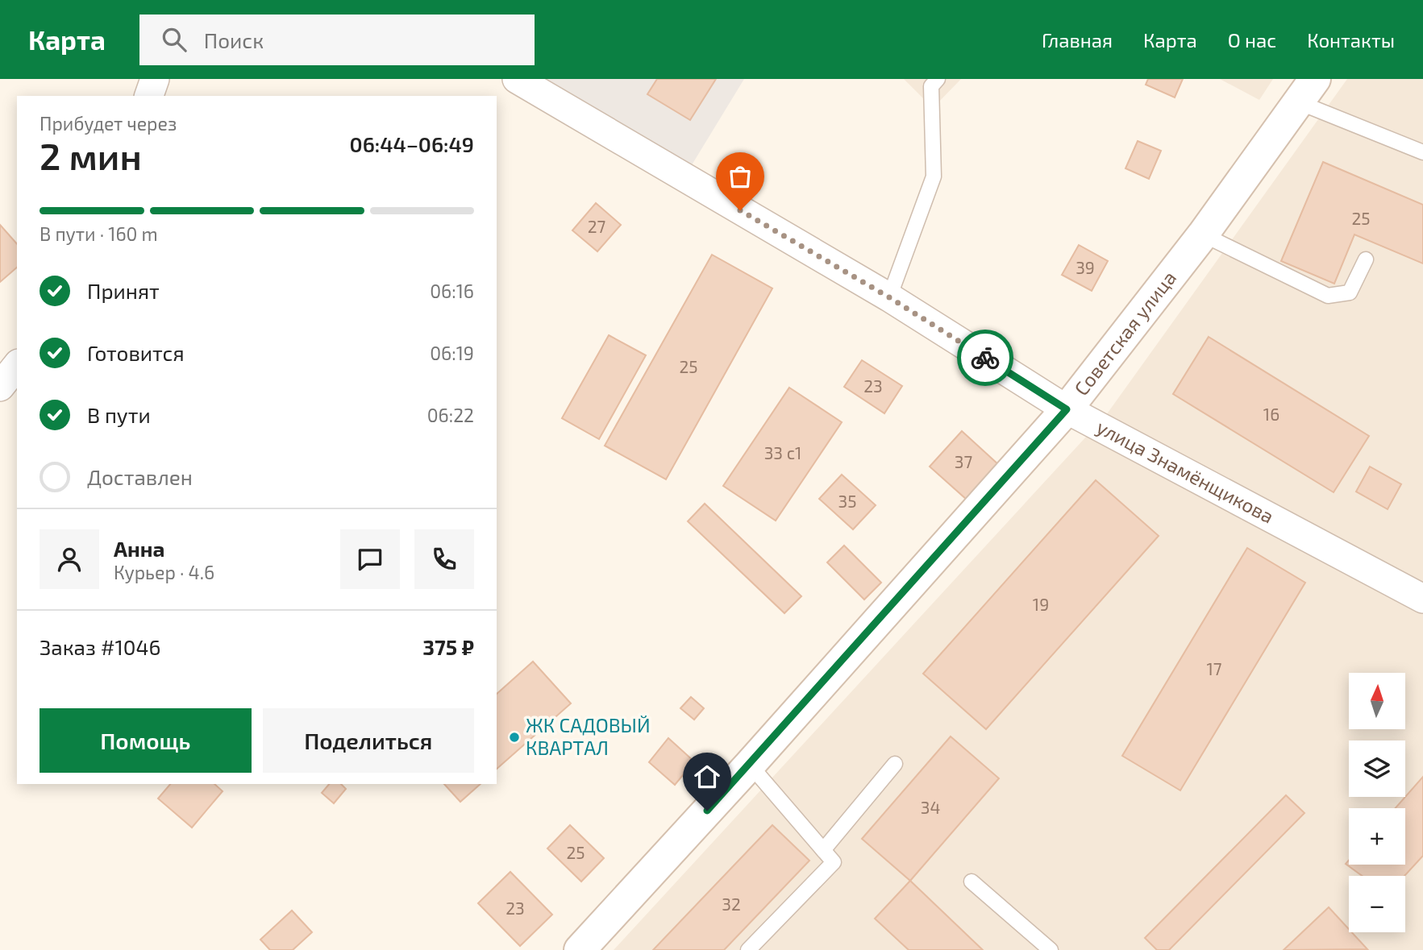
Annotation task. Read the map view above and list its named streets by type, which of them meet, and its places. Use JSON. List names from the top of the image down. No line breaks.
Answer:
{"streets":{"street":["Советская улица","улица Знамёнщикова"]},"crossings":[["Советская улица","улица Знамёнщикова"]],"places":["ЖК САДОВЫЙ КВАРТАЛ"],"house_numbers":["25","27","39","25","23","16","33 с1","37","35","19","17","34","25","32","23"],"north":"top","page":{"header":"Карта","search":"Поиск","nav":["Главная","Карта","О нас","Контакты"],"heading":["2 мин","Прибудет через","06:44–06:49"],"panel":["Анна","Курьер · 4.6","Заказ #1046","375 ₽"],"bar":"В пути · 160 m","list":[["Принят","06:16"],["Готовится","06:19"],["В пути","06:22"],"Доставлен"],"map_buttons":["+","−"],"buttons":["Помощь","Поделиться"]}}
